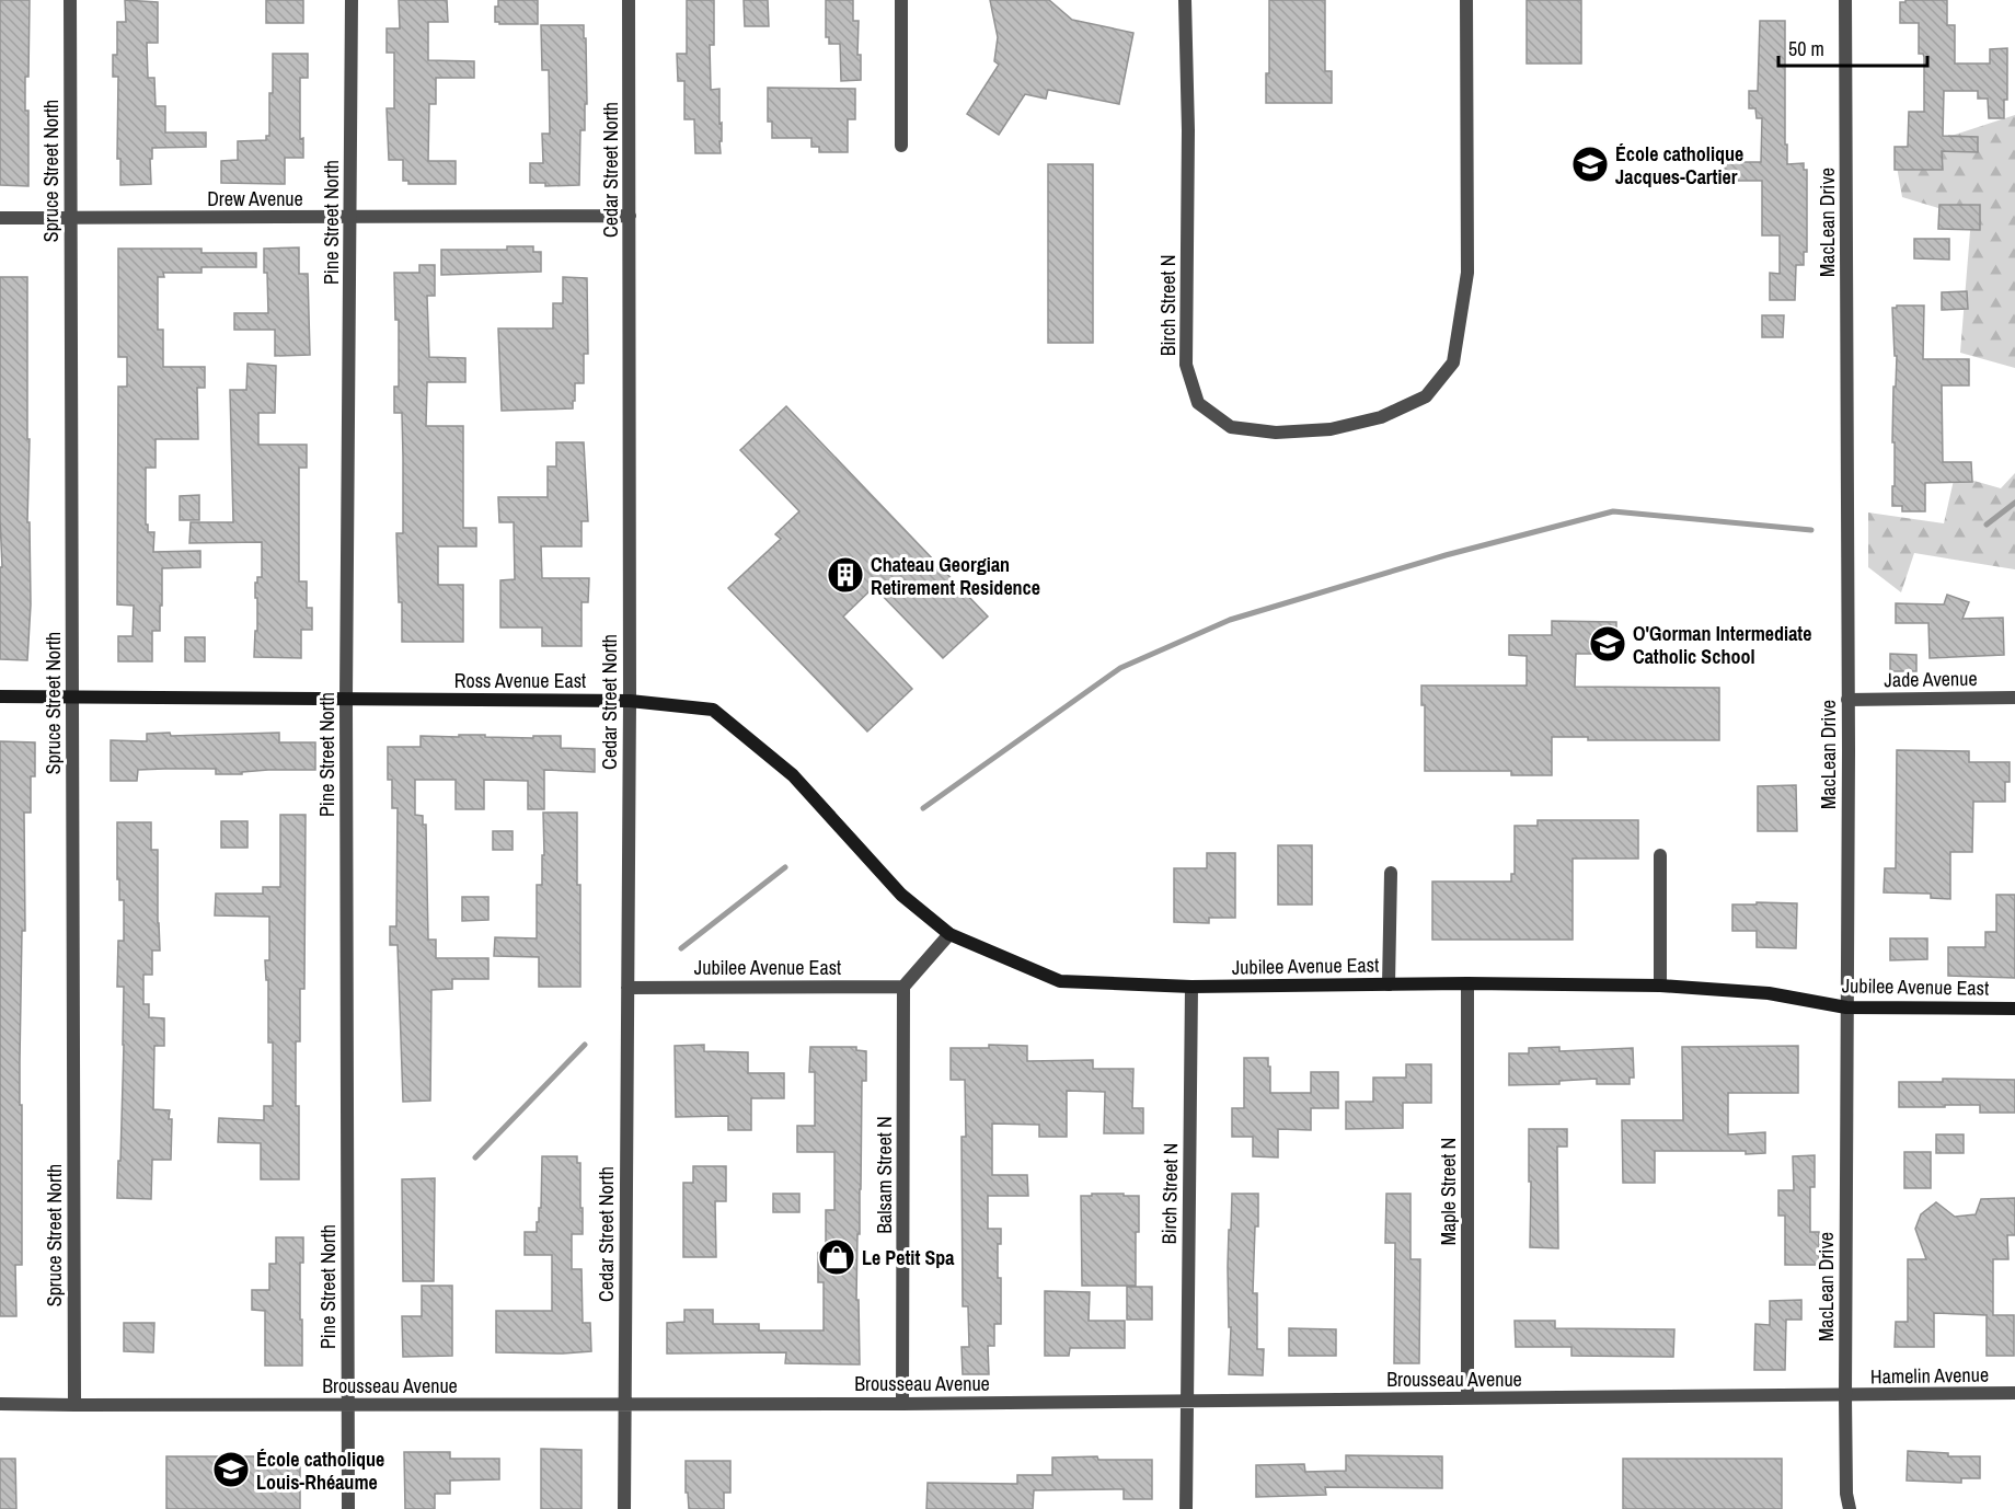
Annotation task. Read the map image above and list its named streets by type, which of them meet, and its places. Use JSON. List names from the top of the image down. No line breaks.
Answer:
{"streets":{"main road":["Ross Avenue East","Jubilee Avenue East"],"street":["Cedar Street North","Spruce Street North","Drew Avenue","Pine Street North","MacLean Drive","Birch Street N","Jade Avenue","Balsam Street N","Maple Street N","Hamelin Avenue","Brousseau Avenue"]},"crossings":[["Cedar Street North","Drew Avenue"],["Cedar Street North","Ross Avenue East"],["Cedar Street North","Jubilee Avenue East"],["Cedar Street North","Brousseau Avenue"],["Spruce Street North","Drew Avenue"],["Spruce Street North","Ross Avenue East"],["Spruce Street North","Brousseau Avenue"],["Drew Avenue","Pine Street North"],["Pine Street North","Ross Avenue East"],["Pine Street North","Brousseau Avenue"],["MacLean Drive","Jade Avenue"],["MacLean Drive","Jubilee Avenue East"],["MacLean Drive","Hamelin Avenue"],["MacLean Drive","Brousseau Avenue"],["Birch Street N","Jubilee Avenue East"],["Birch Street N","Brousseau Avenue"],["Ross Avenue East","Jubilee Avenue East"],["Jubilee Avenue East","Balsam Street N"],["Jubilee Avenue East","Maple Street N"],["Balsam Street N","Brousseau Avenue"],["Maple Street N","Brousseau Avenue"],["Hamelin Avenue","Brousseau Avenue"]],"places":{"school or university":["École catholique Jacques-Cartier","O'Gorman Intermediate Catholic School","École catholique Louis-Rhéaume"],"building":["Chateau Georgian Retirement Residence"],"shop":["Le Petit Spa"]},"scale_bar":"50 m"}
